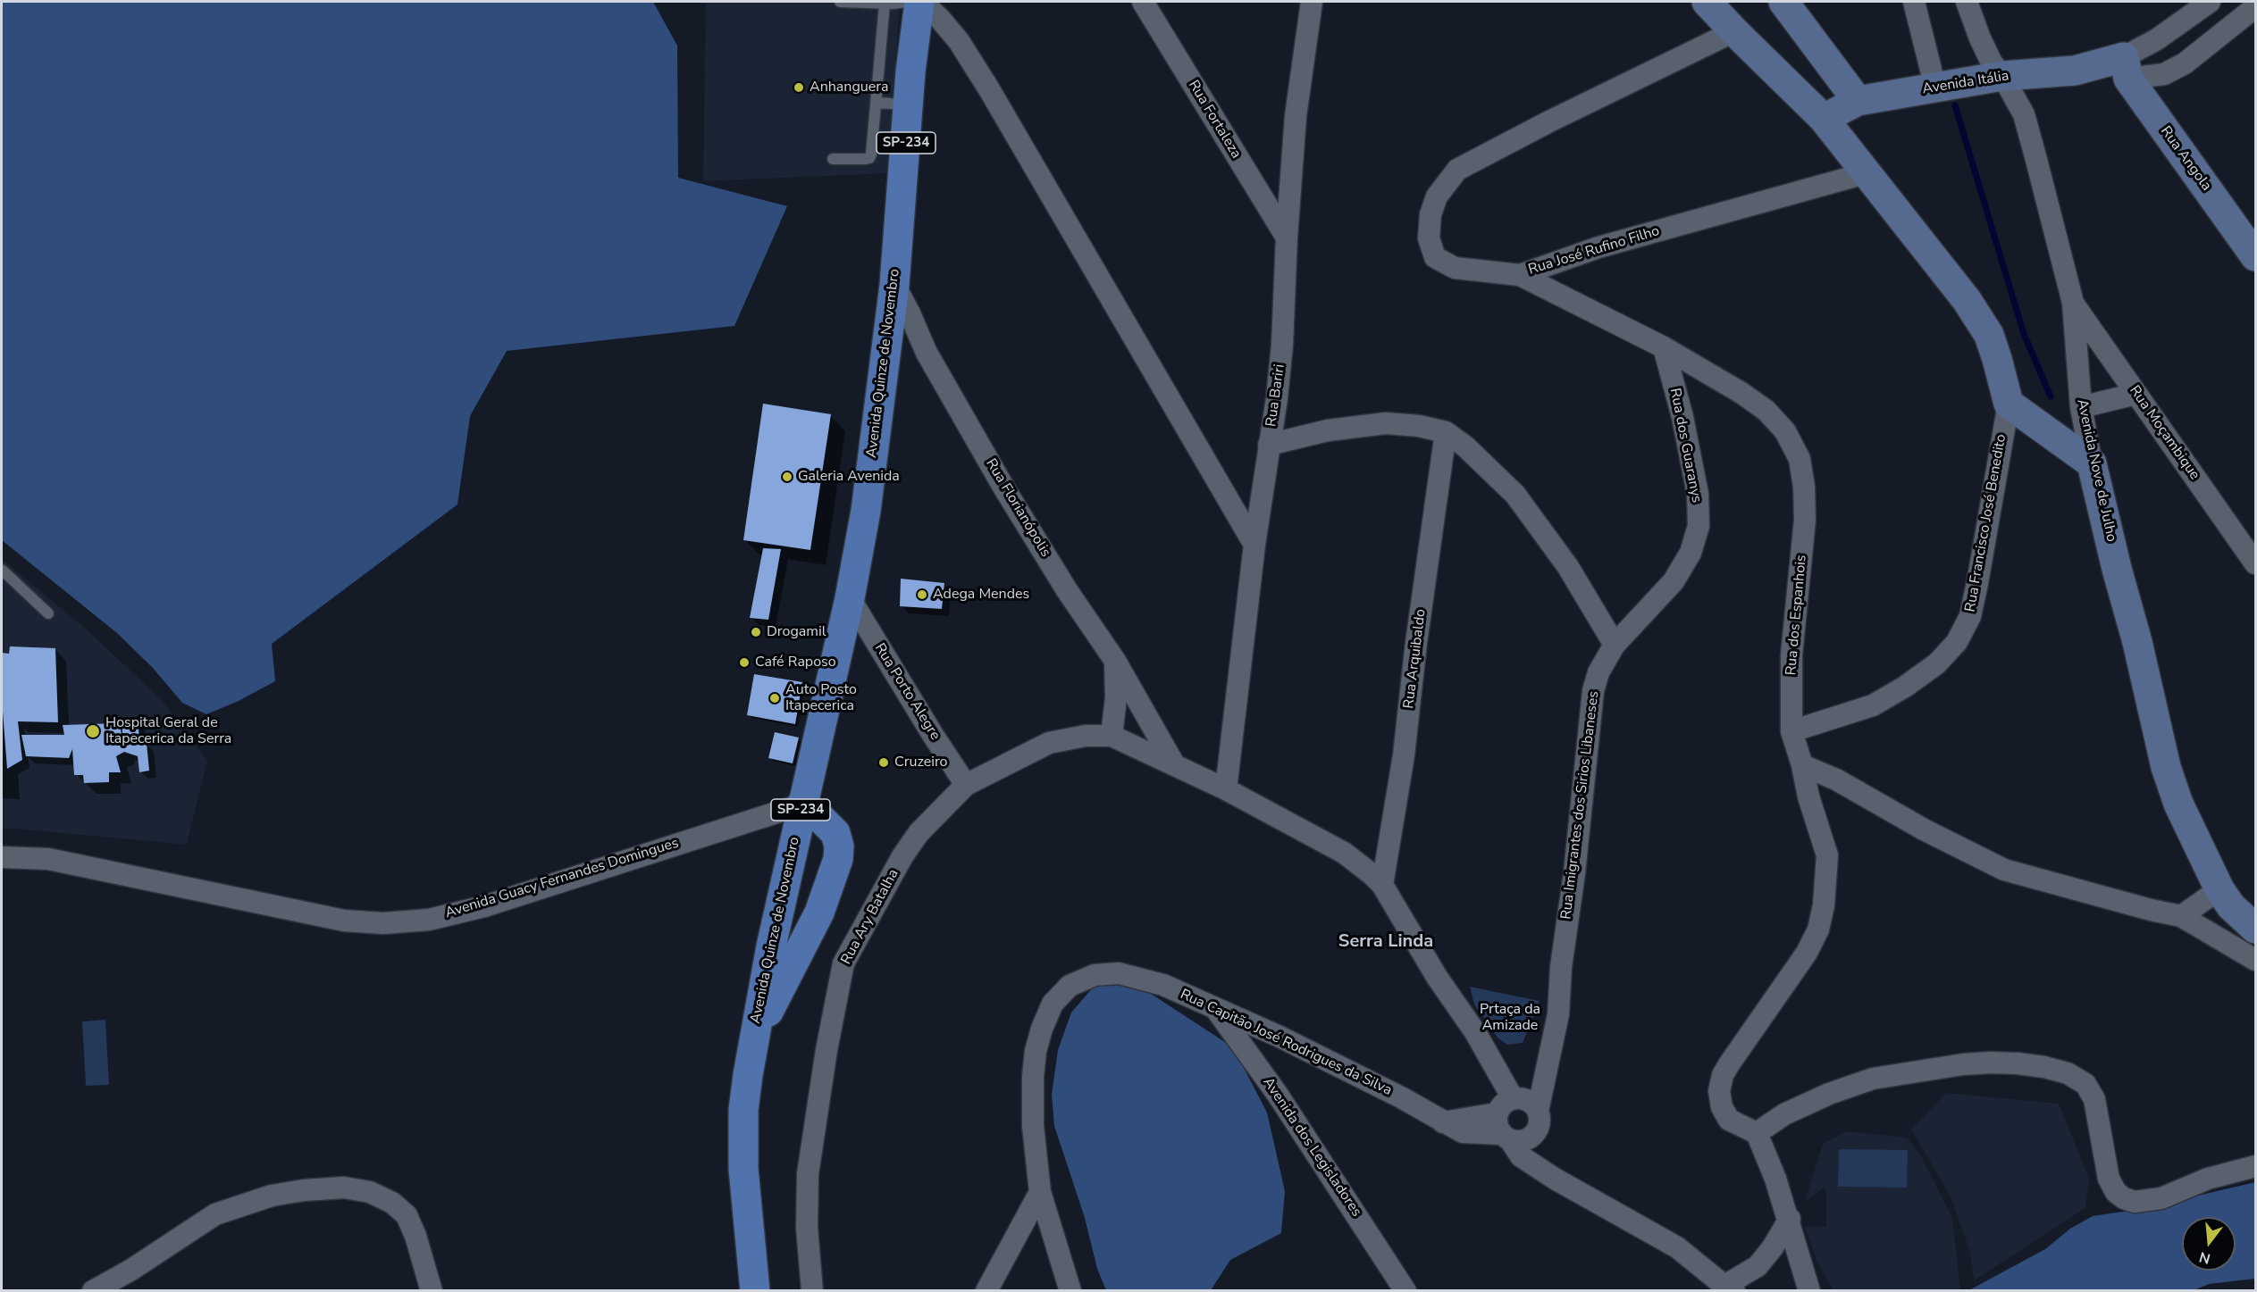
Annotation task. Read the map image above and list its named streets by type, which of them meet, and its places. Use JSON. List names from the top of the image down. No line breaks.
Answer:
{"streets":{"main road":["Avenida Itália","SP-234","Rua Angola","Avenida Quinze de Novembro","Avenida Nove de Julho"],"street":["Rua Fortaleza","Rua José Rufino Filho","Rua Bariri","Rua Moçambique","Rua dos Guaranys","Rua Florianópolis","Rua Francisco José Benedito","Rua dos Espanhois","Rua Arquibaldo","Rua Porto Alegre","Rua Imigrantes dos Sirios Libaneses","Avenida Guacy Fernandes Domingues","Rua Ary Batalha","Rua Capitão José Rodrigues da Silva","Avenida dos Legisladores"]},"crossings":[["Avenida Itália","Rua Angola"],["Avenida Itália","Avenida Nove de Julho"],["Rua Fortaleza","Rua Bariri"],["Rua José Rufino Filho","Rua dos Espanhois"],["Avenida Quinze de Novembro","Rua Florianópolis"],["Avenida Quinze de Novembro","Rua Porto Alegre"],["Avenida Quinze de Novembro","Avenida Guacy Fernandes Domingues"],["Rua Moçambique","Avenida Nove de Julho"],["Rua dos Guaranys","Rua dos Espanhois"],["Rua dos Guaranys","Rua Imigrantes dos Sirios Libaneses"],["Rua Francisco José Benedito","Rua dos Espanhois"],["Rua Porto Alegre","Rua Ary Batalha"],["Rua Imigrantes dos Sirios Libaneses","Rua Capitão José Rodrigues da Silva"],["Rua Capitão José Rodrigues da Silva","Avenida dos Legisladores"]],"districts":["Serra Linda"],"parks":["Prtaça da Amizade"],"places":["Anhanguera","Galeria Avenida","Adega Mendes","Drogamil","Café Raposo","Auto Posto Itapecerica","Hospital Geral de Itapecerica da Serra","Cruzeiro"],"north":"bottom"}
